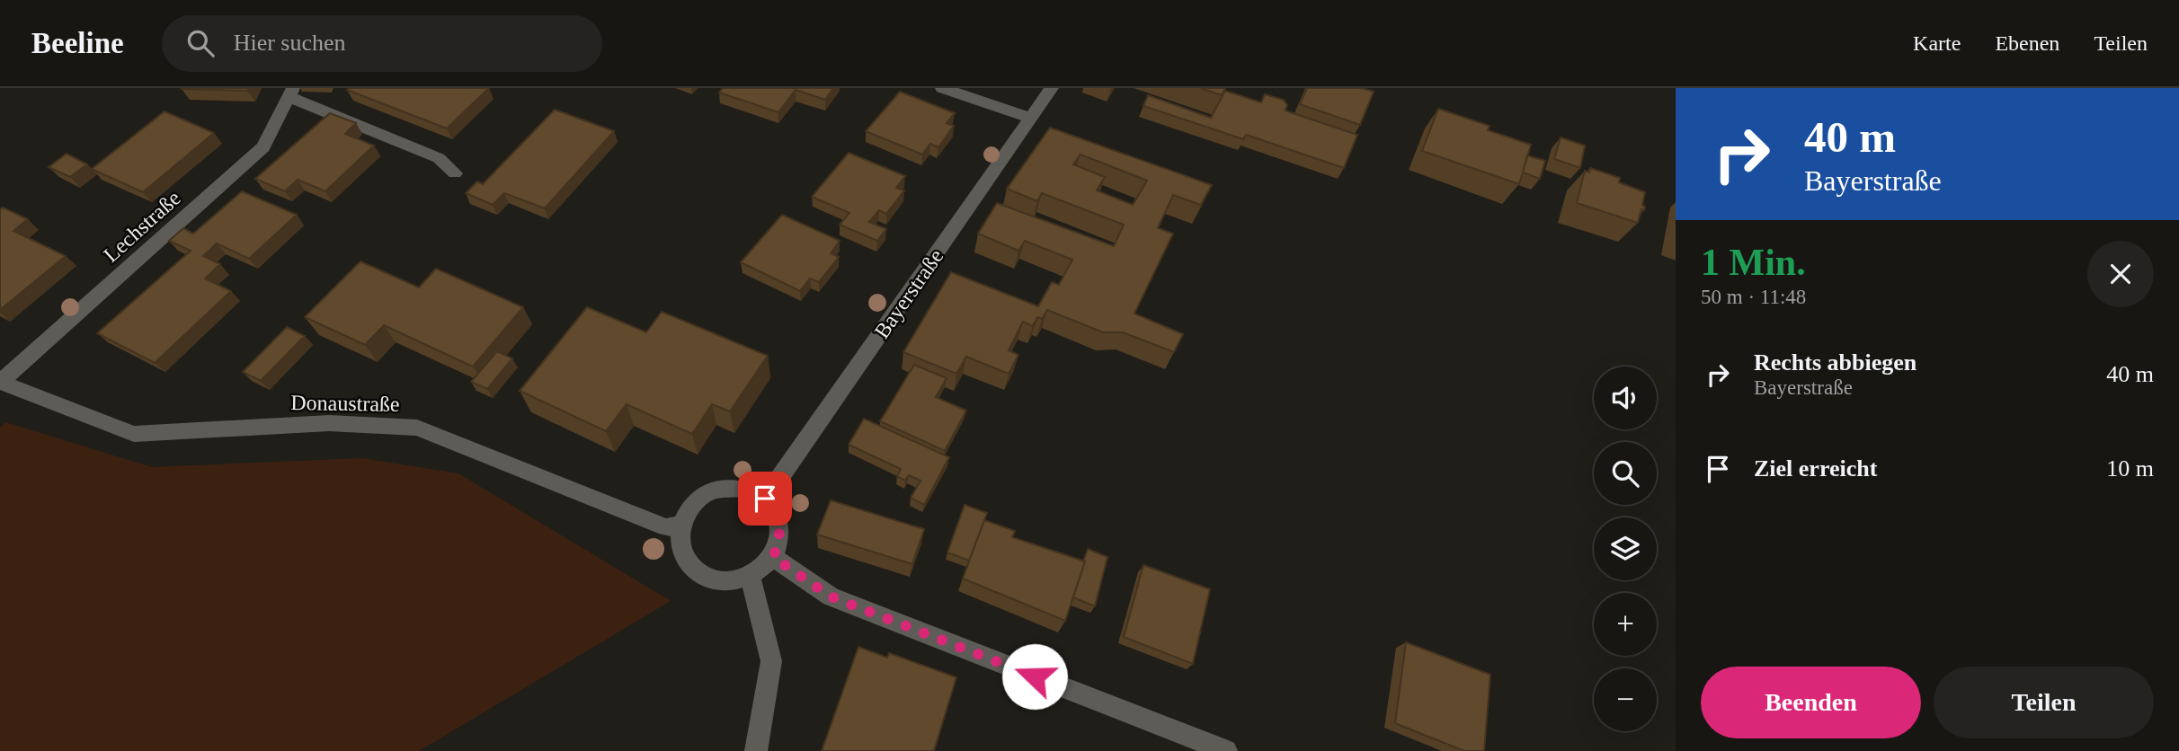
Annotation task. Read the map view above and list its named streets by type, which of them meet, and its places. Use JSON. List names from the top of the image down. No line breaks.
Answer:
{"streets":{"street":["Lechstraße","Bayerstraße","Donaustraße"]},"crossings":[["Lechstraße","Donaustraße"],["Bayerstraße","Donaustraße"]],"page":{"header":"Beeline","search":"Hier suchen","nav":["Karte","Ebenen","Teilen"],"turn":["40 m","Bayerstraße"],"heading":["1 Min.","50 m · 11:48"],"list":[{"name":"Rechts abbiegen","note":"Bayerstraße","value":"40 m"},{"name":"Ziel erreicht","value":"10 m"}],"map_buttons":["+","−"],"buttons":["Beenden","Teilen"]}}
